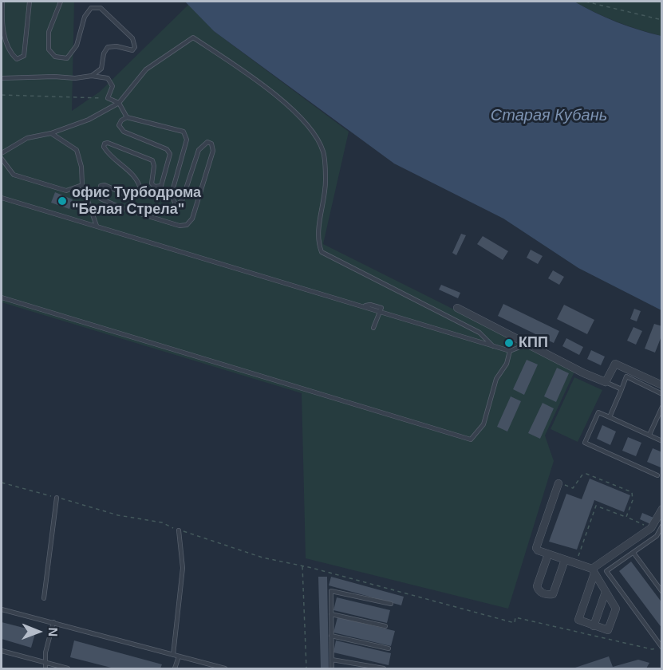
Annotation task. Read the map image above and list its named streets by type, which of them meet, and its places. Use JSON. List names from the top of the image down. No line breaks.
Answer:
{"water":["Старая Кубань"],"places":["офис Турбодрома \"Белая Стрела\"","КПП"],"north":"right"}
